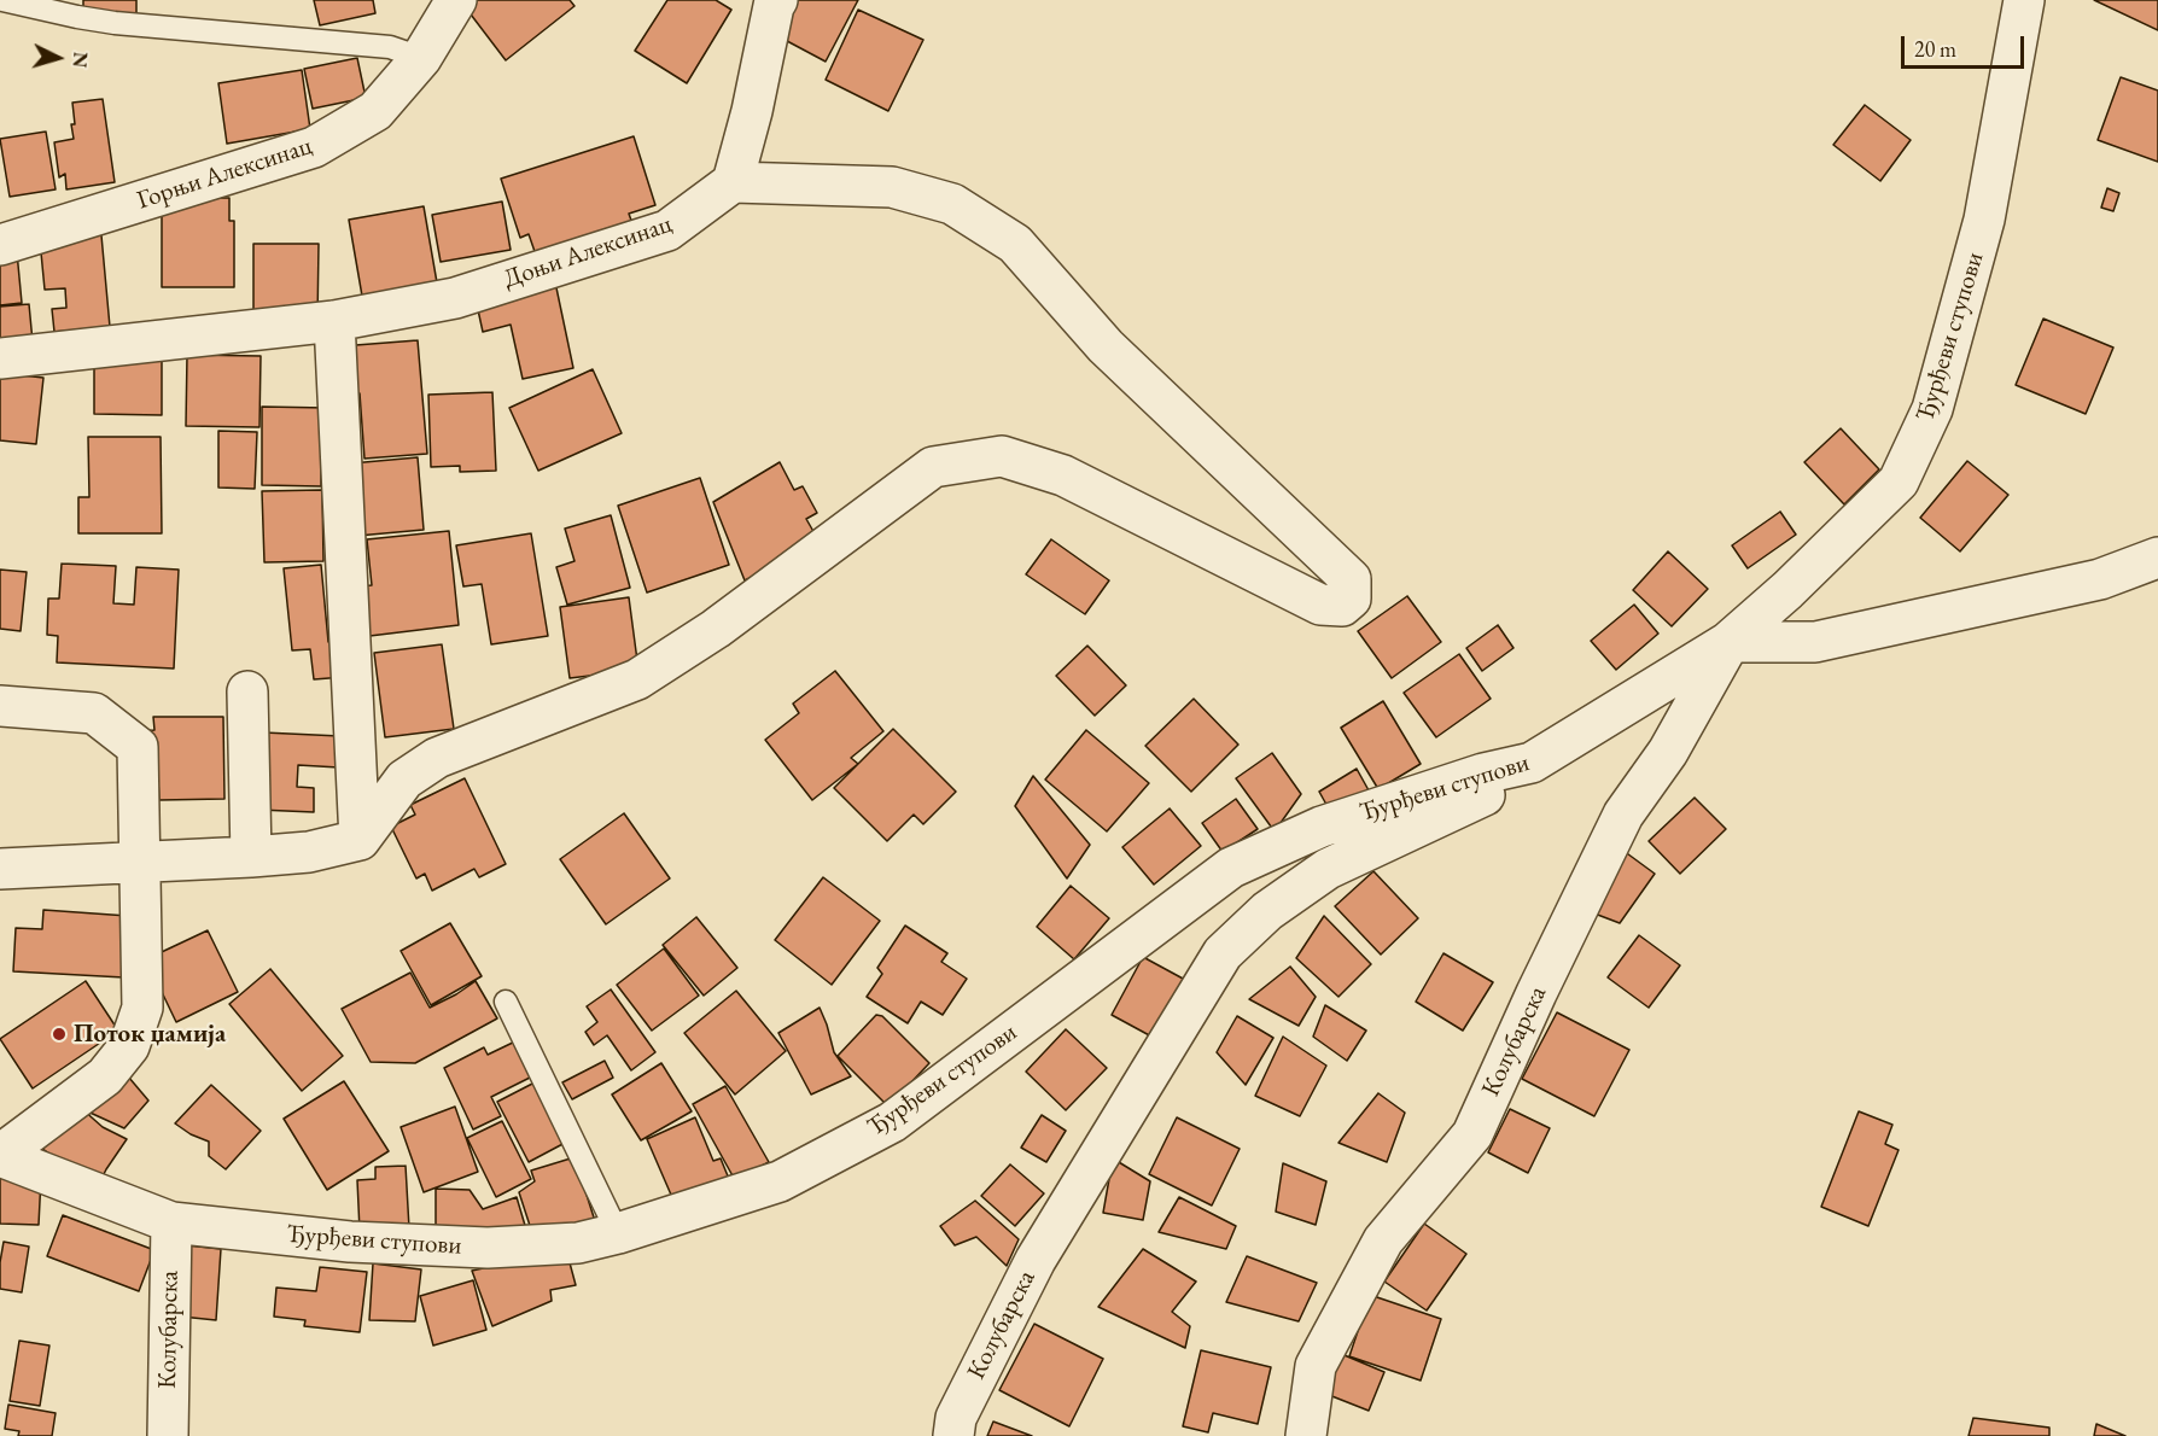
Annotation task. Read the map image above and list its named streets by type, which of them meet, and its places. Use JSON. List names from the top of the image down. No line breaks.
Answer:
{"streets":{"street":["Горњи Алексинац","Доњи Алексинац","Ђурђеви ступови","Колубарска"]},"crossings":[["Ђурђеви ступови","Колубарска"]],"places":["Поток џамија"],"scale_bar":"20 m","north":"right"}
